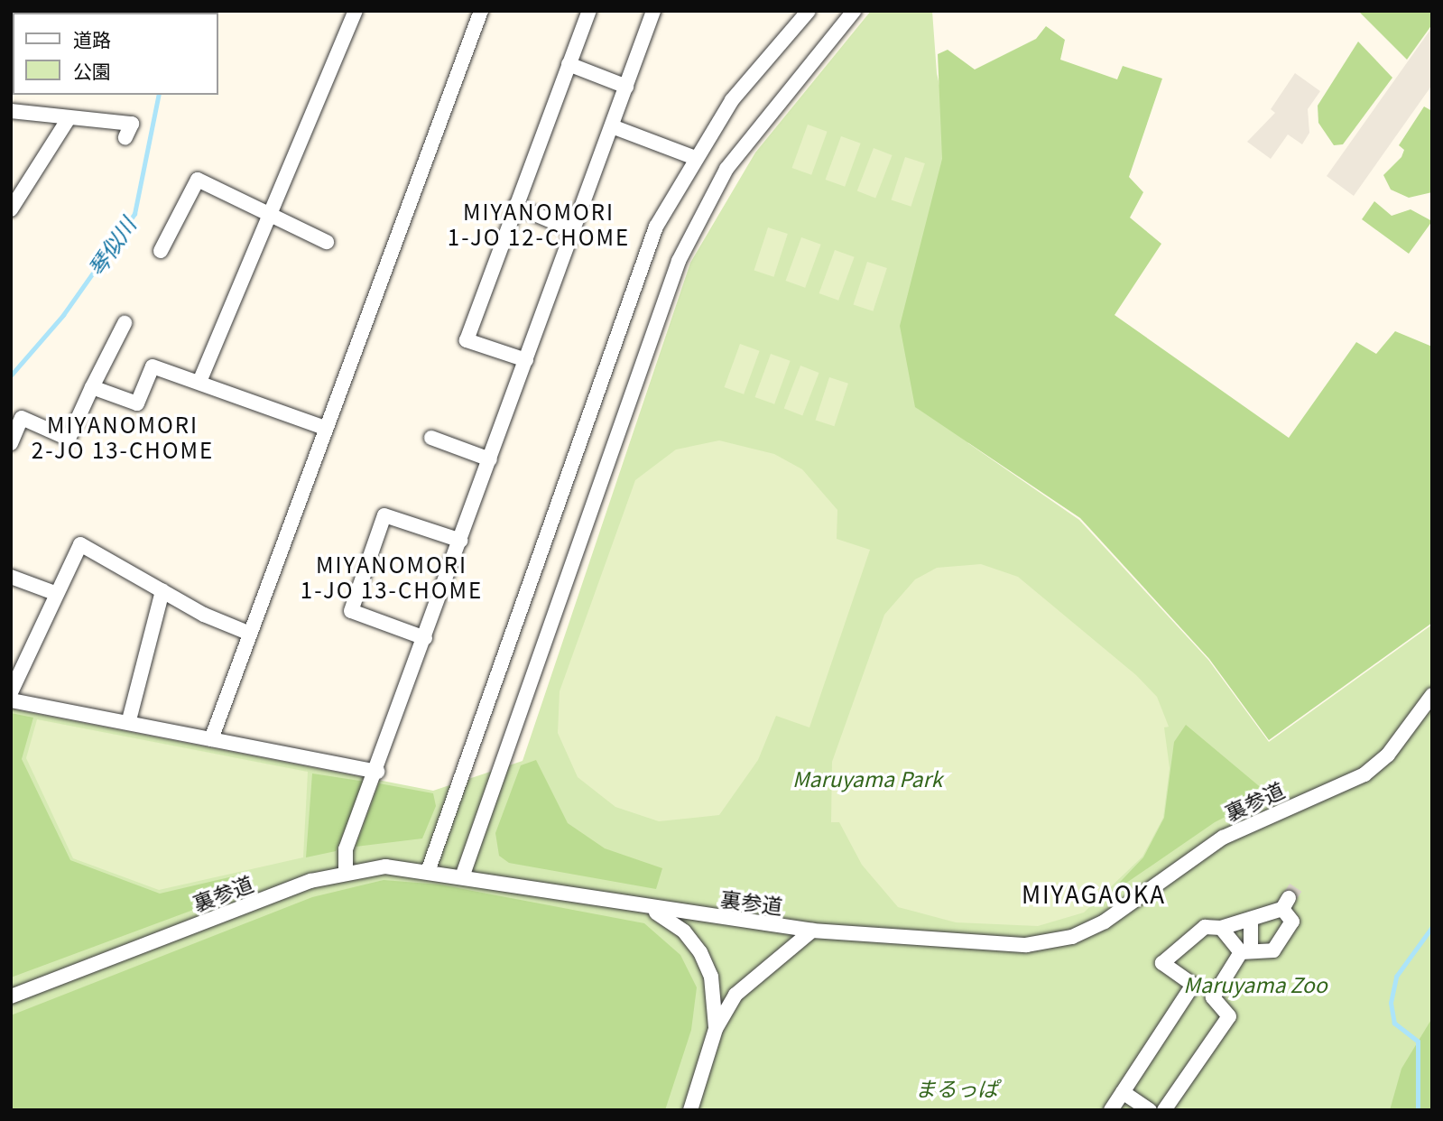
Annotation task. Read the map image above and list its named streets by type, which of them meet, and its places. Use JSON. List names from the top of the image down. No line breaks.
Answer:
{"streets":{"street":["裏参道"]},"districts":["MIYANOMORI 1-JO 12-CHOME","MIYANOMORI 2-JO 13-CHOME","MIYANOMORI 1-JO 13-CHOME","MIYAGAOKA"],"water":["琴似川"],"parks":["Maruyama Park","Maruyama Zoo","まるっぱ"],"legend":["道路","公園"]}
